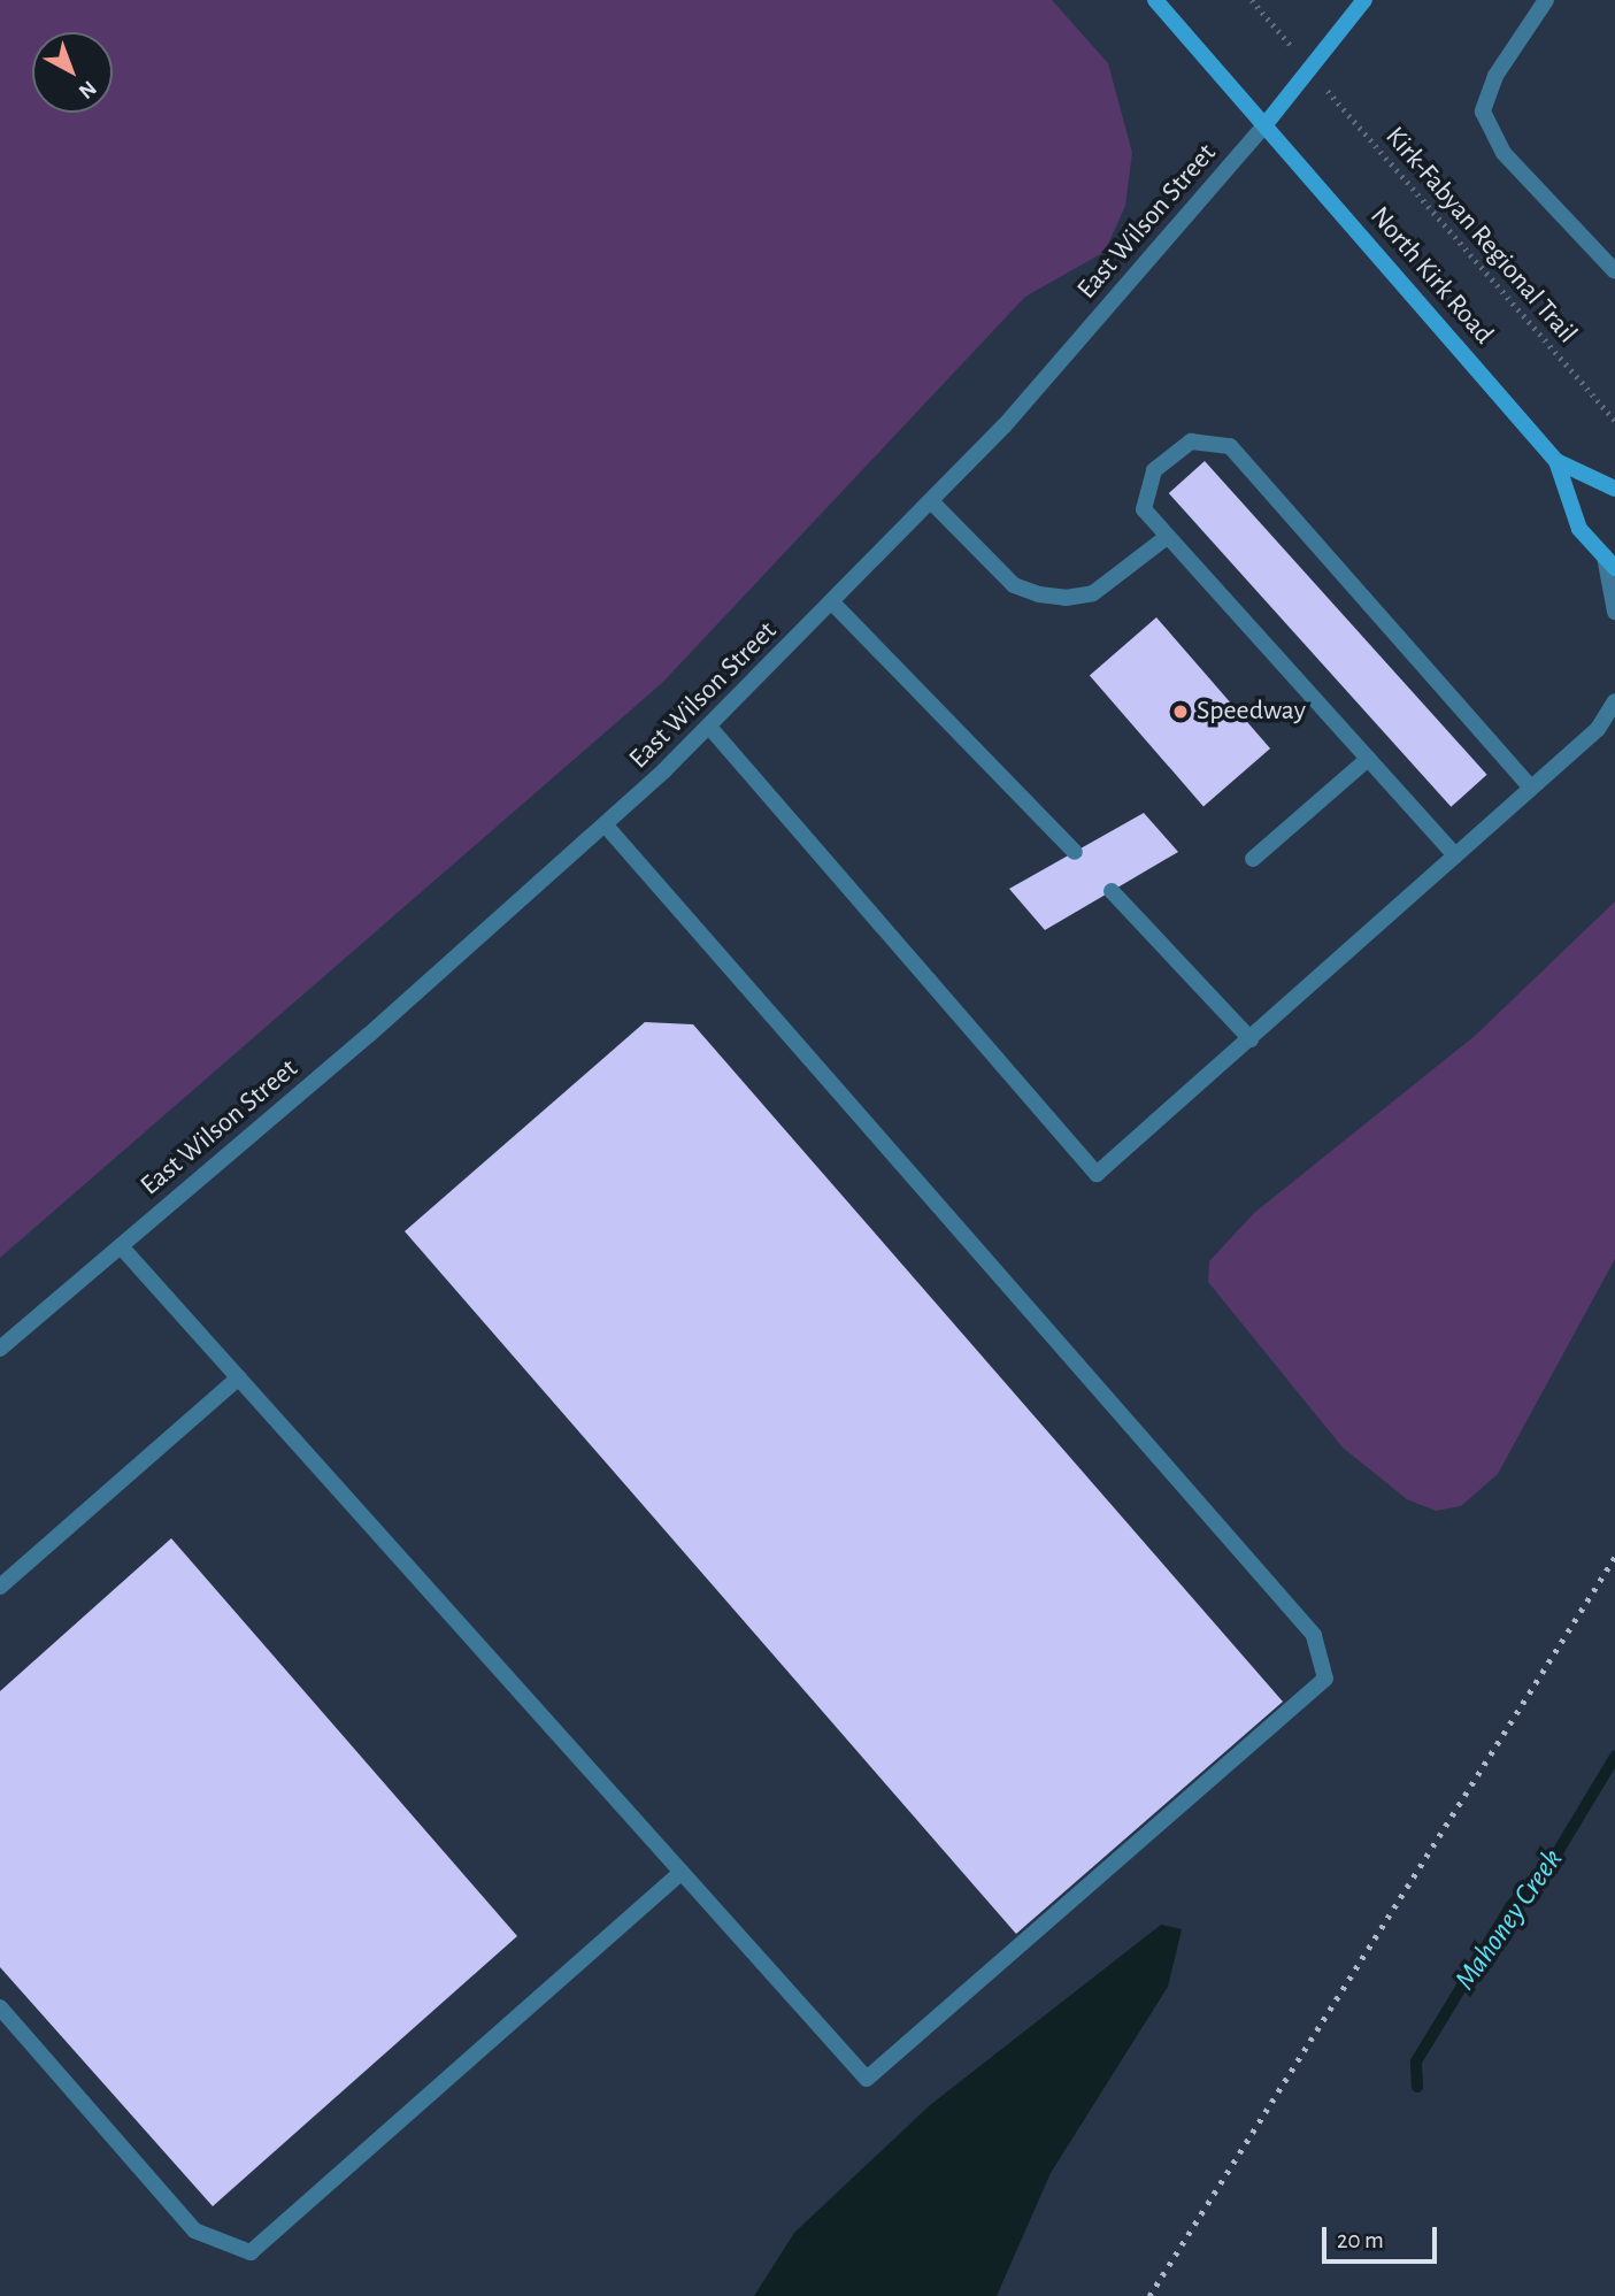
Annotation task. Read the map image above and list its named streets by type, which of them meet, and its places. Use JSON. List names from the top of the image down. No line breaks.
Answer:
{"streets":{"street":["East Wilson Street","North Kirk Road"],"path":["Kirk-Fabyan Regional Trail"]},"crossings":[["East Wilson Street","North Kirk Road"]],"water":["Mahoney Creek"],"places":["Speedway"],"scale_bar":"20 m","north":"bottom right"}
